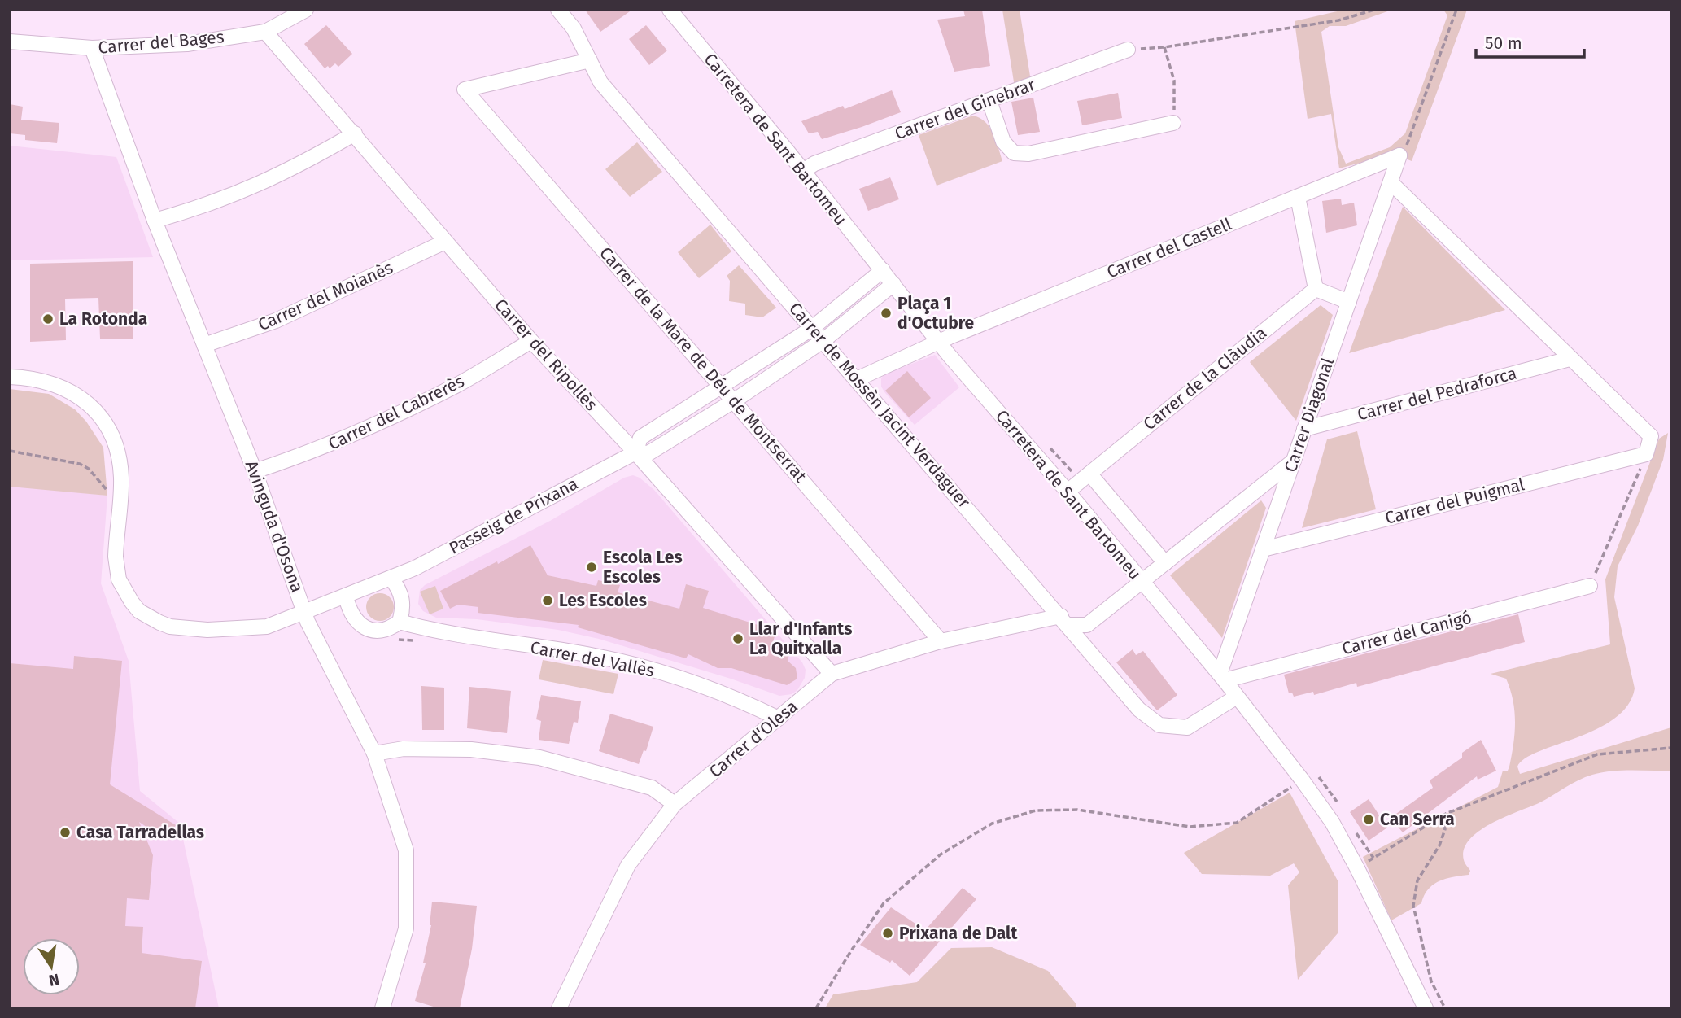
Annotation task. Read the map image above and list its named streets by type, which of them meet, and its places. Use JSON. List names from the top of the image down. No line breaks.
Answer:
{"streets":{"street":["Carrer del Bages","Carrer del Ginebrar","Carretera de Sant Bartomeu","Carrer del Castell","Carrer del Moianès","Carrer del Ripollès","Carrer de la Mare de Déu de Montserrat","Carrer de la Clàudia","Carrer del Pedraforca","Carrer de Mossèn Jacint Verdaguer","Carrer del Cabrerès","Carrer Diagonal","Carrer del Puigmal","Passeig de Prixana","Avinguda d'Osona","Carrer del Canigó","Carrer del Vallès","Carrer d'Olesa"]},"crossings":[["Carrer del Bages","Carrer del Ripollès"],["Carrer del Bages","Avinguda d'Osona"],["Carrer del Ginebrar","Carretera de Sant Bartomeu"],["Carretera de Sant Bartomeu","Carrer del Castell"],["Carretera de Sant Bartomeu","Carrer de la Clàudia"],["Carretera de Sant Bartomeu","Carrer de Mossèn Jacint Verdaguer"],["Carretera de Sant Bartomeu","Carrer Diagonal"],["Carretera de Sant Bartomeu","Passeig de Prixana"],["Carretera de Sant Bartomeu","Carrer del Canigó"],["Carretera de Sant Bartomeu","Carrer d'Olesa"],["Carrer del Castell","Carrer de Mossèn Jacint Verdaguer"],["Carrer del Castell","Carrer Diagonal"],["Carrer del Moianès","Carrer del Ripollès"],["Carrer del Moianès","Avinguda d'Osona"],["Carrer del Ripollès","Carrer del Cabrerès"],["Carrer del Ripollès","Passeig de Prixana"],["Carrer del Ripollès","Carrer d'Olesa"],["Carrer de la Mare de Déu de Montserrat","Carrer de Mossèn Jacint Verdaguer"],["Carrer de la Mare de Déu de Montserrat","Passeig de Prixana"],["Carrer de la Mare de Déu de Montserrat","Carrer d'Olesa"],["Carrer del Pedraforca","Carrer Diagonal"],["Carrer de Mossèn Jacint Verdaguer","Passeig de Prixana"],["Carrer de Mossèn Jacint Verdaguer","Carrer d'Olesa"],["Carrer del Cabrerès","Avinguda d'Osona"],["Carrer Diagonal","Carrer del Puigmal"],["Carrer Diagonal","Carrer del Canigó"],["Carrer Diagonal","Carrer d'Olesa"],["Passeig de Prixana","Carrer del Vallès"],["Carrer del Vallès","Carrer d'Olesa"]],"places":["Plaça 1 d'Octubre","La Rotonda","Escola Les Escoles","Les Escoles","Llar d'Infants La Quitxalla","Can Serra","Casa Tarradellas","Prixana de Dalt"],"scale_bar":"50 m","north":"bottom"}
